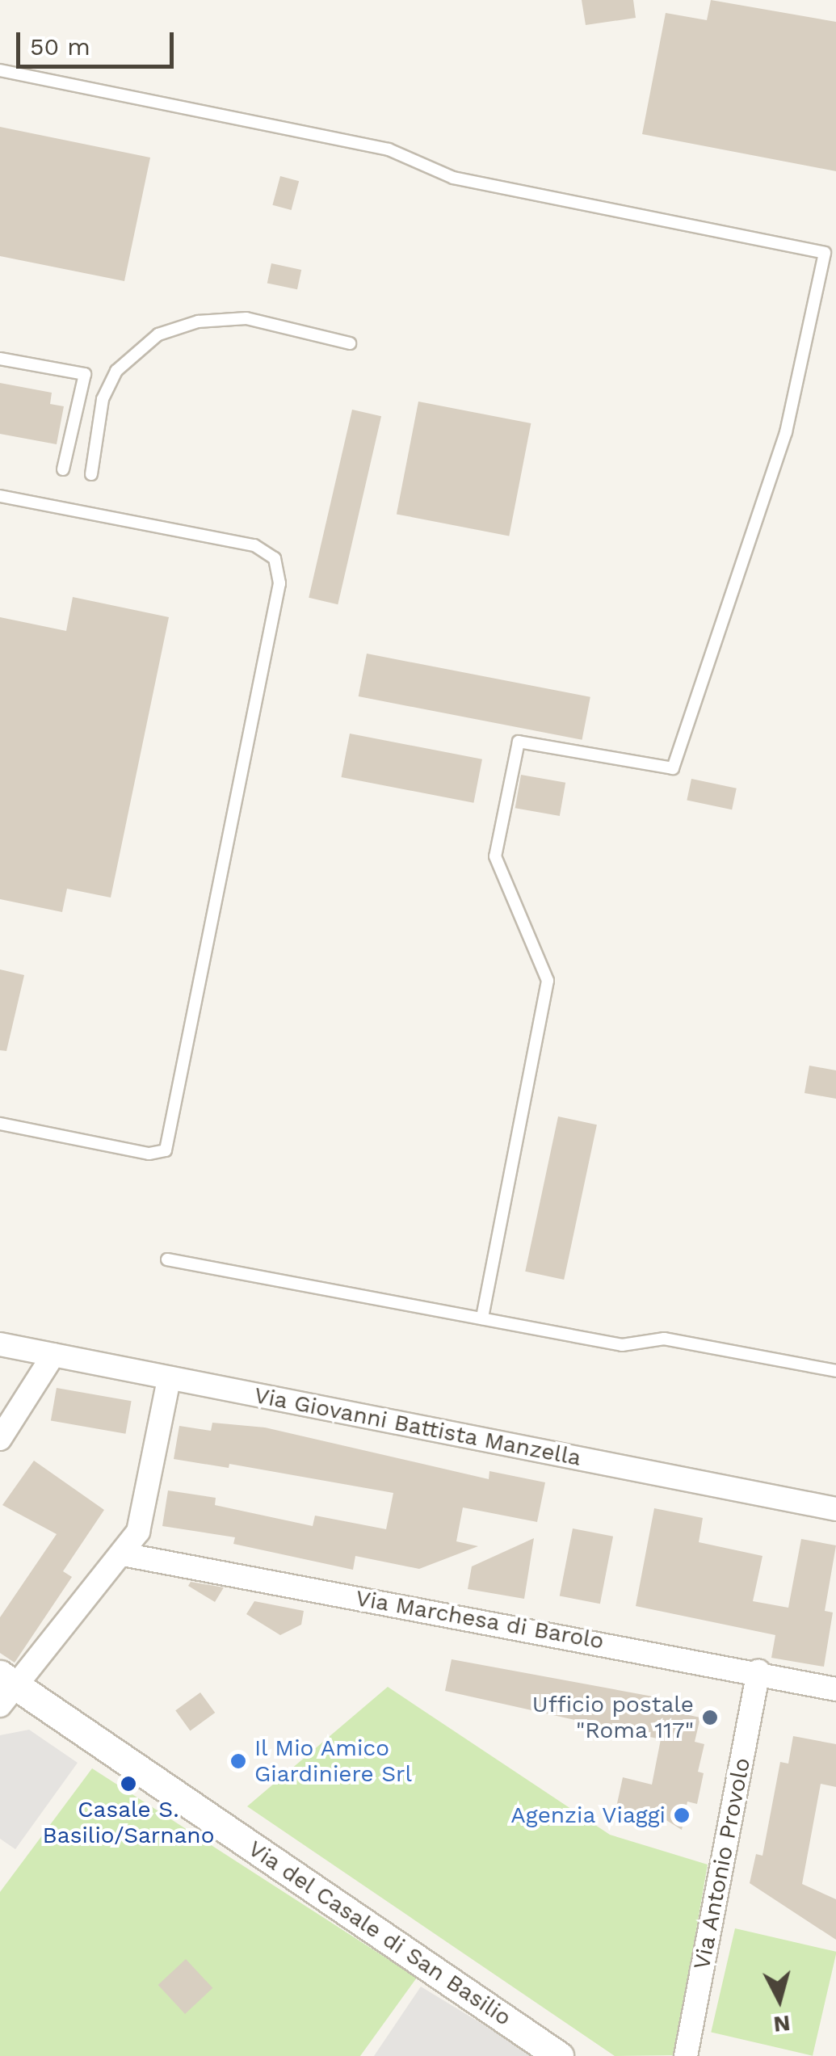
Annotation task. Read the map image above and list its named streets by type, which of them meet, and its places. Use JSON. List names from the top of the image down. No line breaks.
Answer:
{"streets":{"street":["Via Giovanni Battista Manzella","Via Marchesa di Barolo","Via Antonio Provolo","Via del Casale di San Basilio"]},"crossings":[["Via Marchesa di Barolo","Via Antonio Provolo"]],"places":["Ufficio postale \"Roma 117\"","Il Mio Amico Giardiniere Srl","Casale S. Basilio/Sarnano","Agenzia Viaggi"],"scale_bar":"50 m","north":"bottom"}
